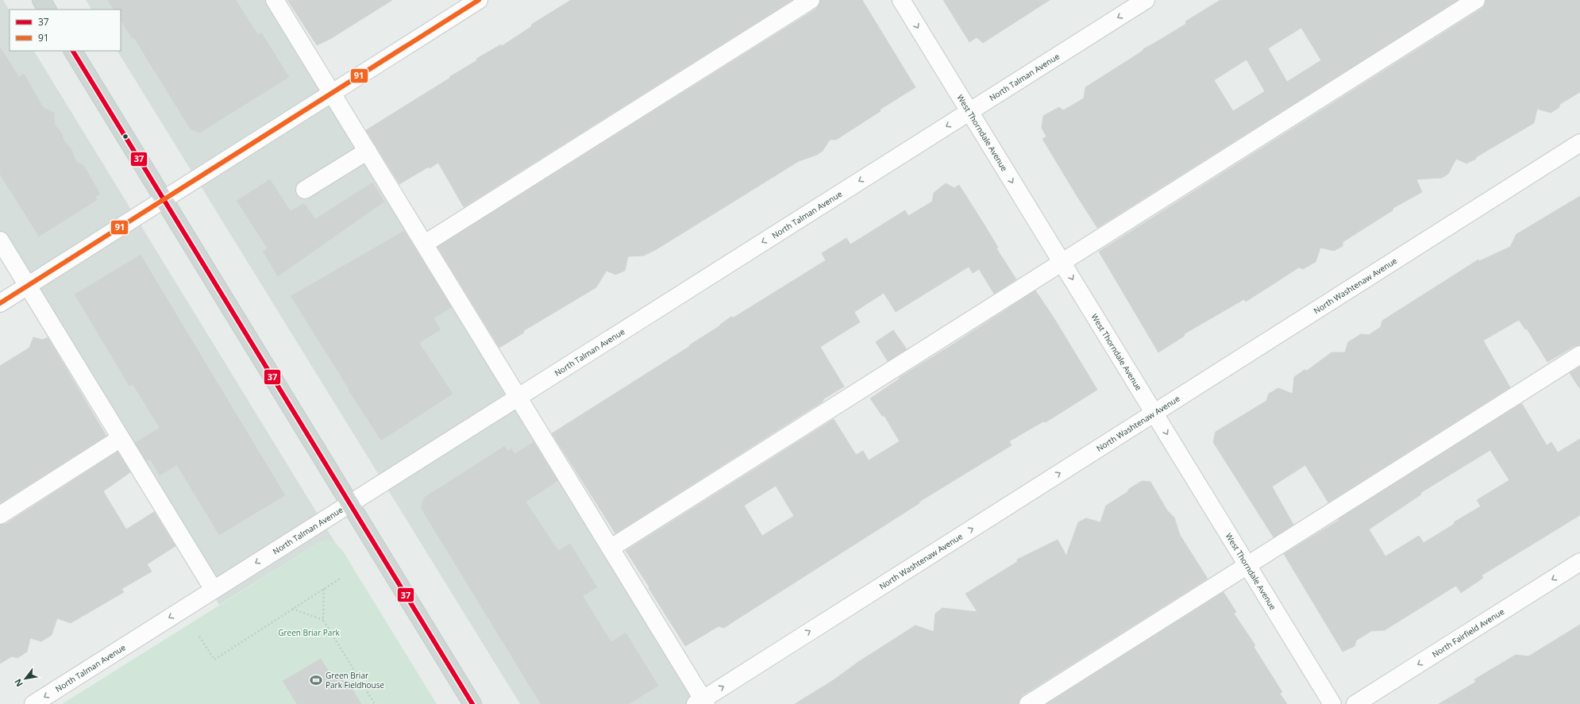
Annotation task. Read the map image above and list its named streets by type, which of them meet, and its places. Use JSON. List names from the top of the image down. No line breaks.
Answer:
{"streets":{"street":["North Talman Avenue","West Thorndale Avenue","North Washtenaw Avenue","North Fairfield Avenue"]},"crossings":[["North Talman Avenue","West Thorndale Avenue"],["West Thorndale Avenue","North Washtenaw Avenue"]],"one_way":["North Talman Avenue","West Thorndale Avenue","North Washtenaw Avenue","North Fairfield Avenue"],"parks":["Green Briar Park"],"places":{"sports":["Green Briar Park Fieldhouse"]},"lines":["transit line 91","transit line 37"],"legend":["37","91"],"north":"bottom left"}
